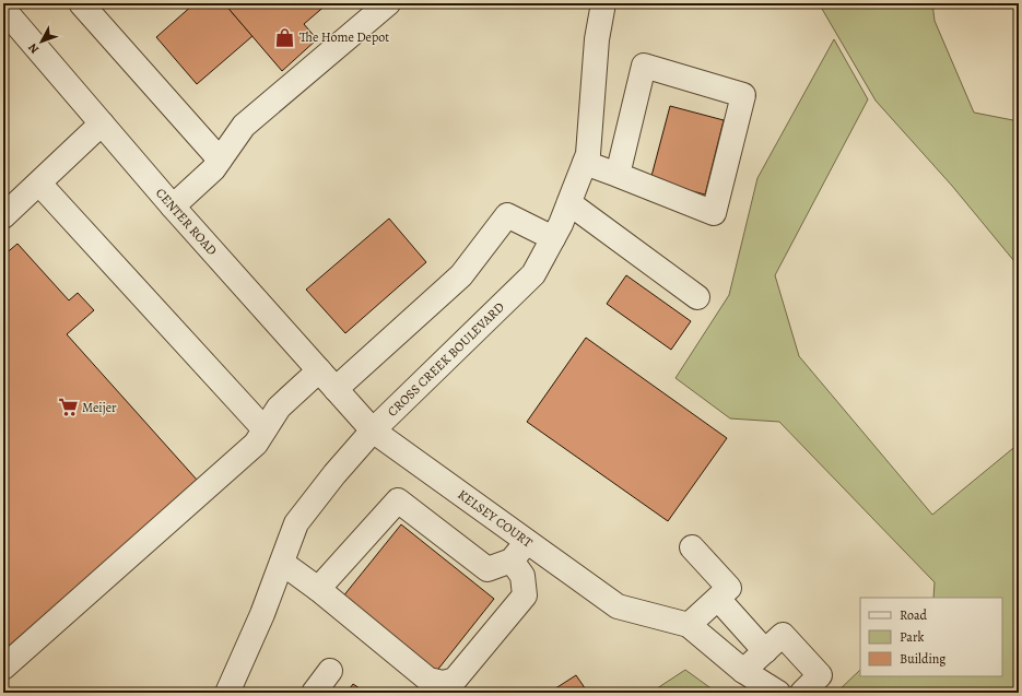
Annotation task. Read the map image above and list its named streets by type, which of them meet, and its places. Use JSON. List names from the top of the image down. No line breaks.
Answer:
{"streets":{"street":["CENTER ROAD","CROSS CREEK BOULEVARD","KELSEY COURT"]},"crossings":[["CENTER ROAD","CROSS CREEK BOULEVARD"],["CENTER ROAD","KELSEY COURT"],["CROSS CREEK BOULEVARD","KELSEY COURT"]],"places":{"shop":["The Home Depot"],"supermarket":["Meijer"]},"legend":["Road","Park","Building"],"north":"bottom left"}
